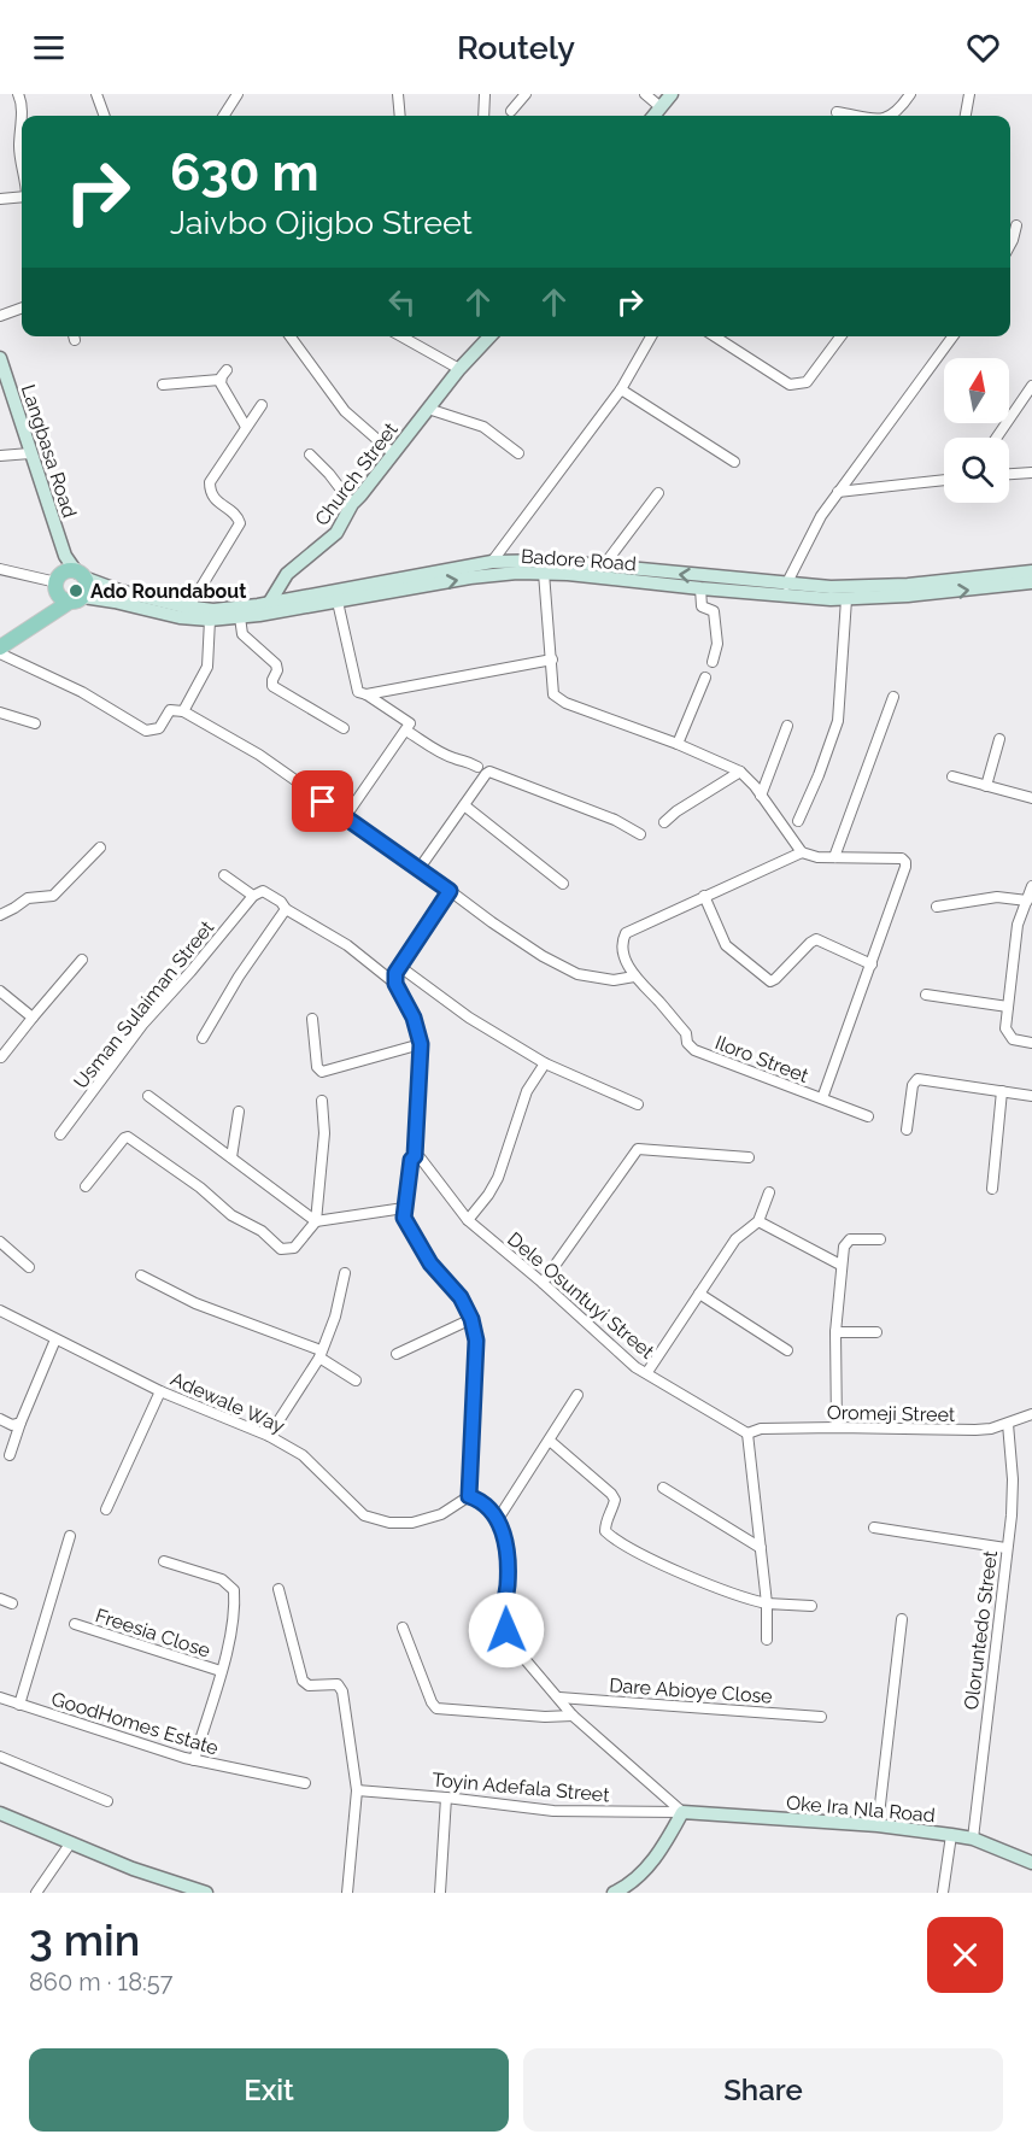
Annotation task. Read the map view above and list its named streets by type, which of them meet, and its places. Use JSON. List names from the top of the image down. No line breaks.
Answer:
{"streets":{"main road":["Langbasa Road","Church Street","Badore Road","Oke Ira Nla Road"],"street":["Usman Sulaiman Street","Iloro Street","Dele Osuntuyi Street","Adewale Way","Oromeji Street","Oloruntedo Street","Freesia Close","Dare Abioye Close","GoodHomes Estate","Toyin Adefala Street"]},"crossings":[["Langbasa Road","Badore Road"],["Church Street","Badore Road"],["Dele Osuntuyi Street","Oromeji Street"],["Oromeji Street","Oloruntedo Street"],["Oloruntedo Street","Oke Ira Nla Road"],["Toyin Adefala Street","Oke Ira Nla Road"]],"places":["Ado Roundabout"],"north":"top","page":{"header":"Routely","turn":["630 m","Jaivbo Ojigbo Street"],"heading":["3 min","860 m · 18:57"],"buttons":["Exit","Share"]}}
